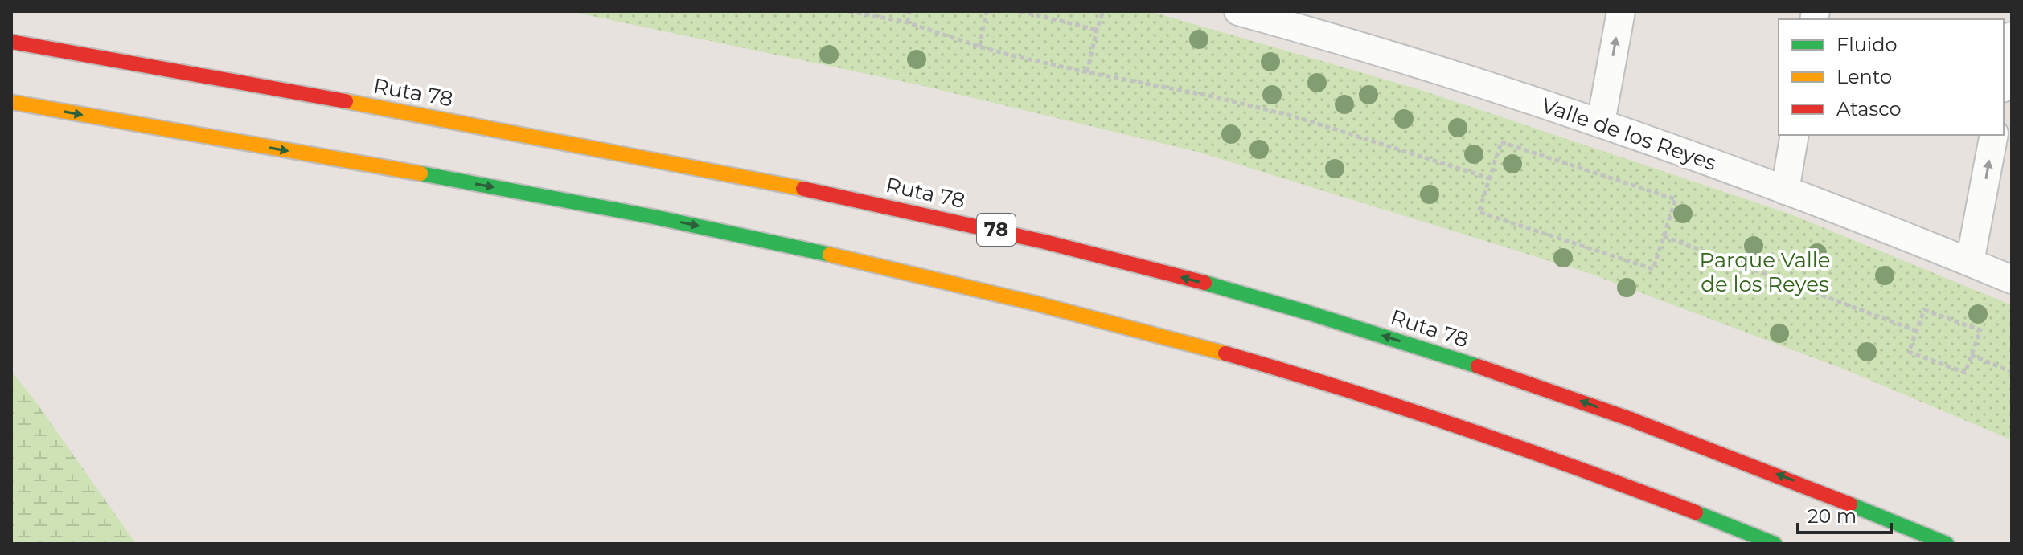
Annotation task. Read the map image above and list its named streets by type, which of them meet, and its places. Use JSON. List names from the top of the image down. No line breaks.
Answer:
{"streets":{"highway":["Ruta 78","78"],"street":["Valle de los Reyes"]},"parks":["Parque Valle de los Reyes"],"legend":["Fluido","Lento","Atasco"],"scale_bar":"20 m"}
